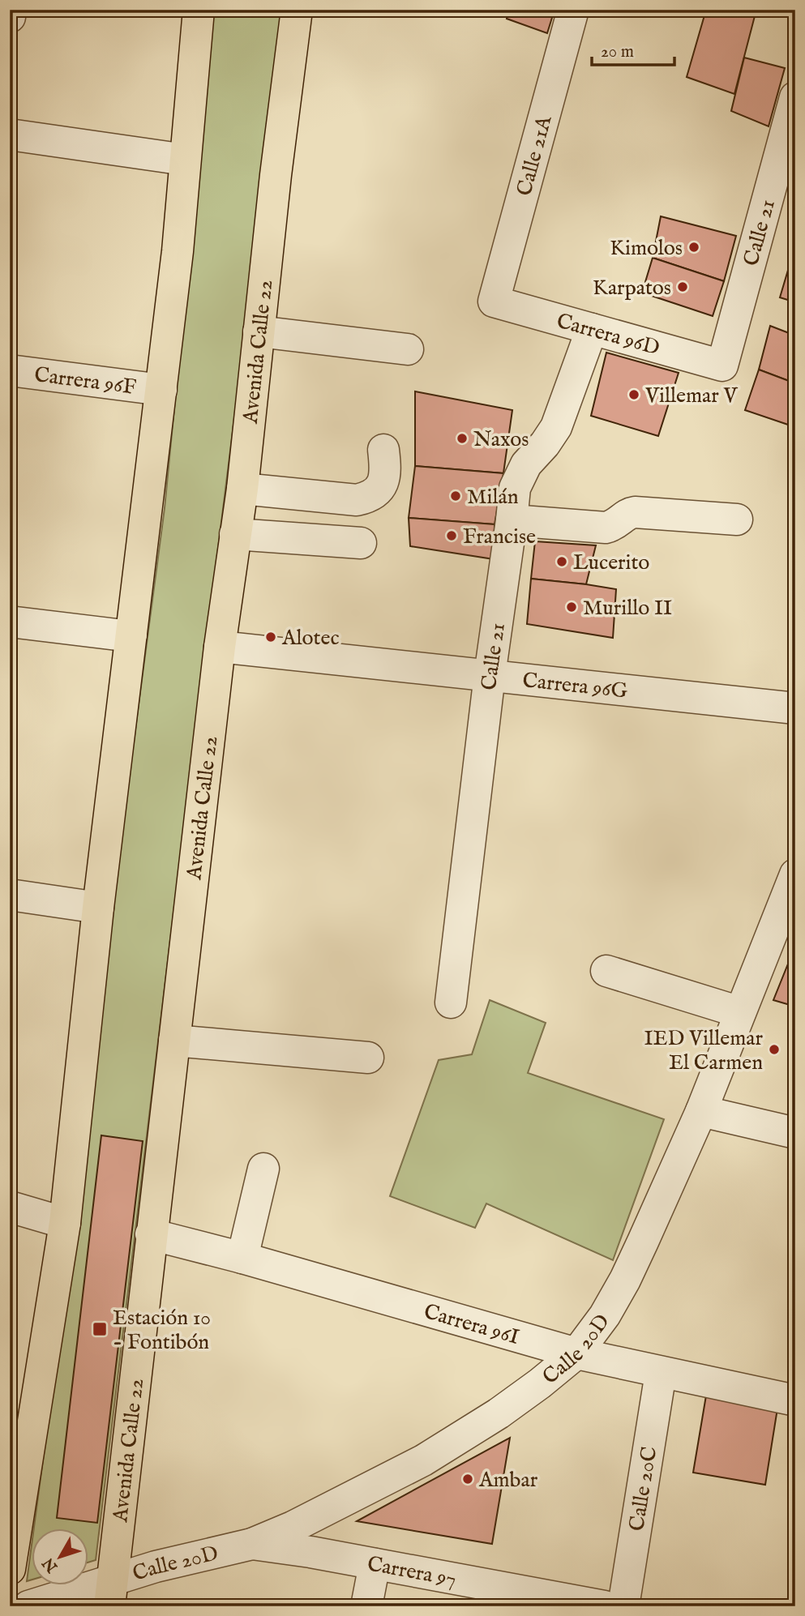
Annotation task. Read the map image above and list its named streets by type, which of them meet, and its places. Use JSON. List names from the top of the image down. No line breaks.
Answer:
{"streets":{"main road":["Avenida Calle 22"],"street":["Calle 21A","Calle 21","Carrera 96D","Carrera 96F","Carrera 96G","Carrera 96I","Calle 20D","Calle 20C","Carrera 97"]},"crossings":[["Calle 21A","Carrera 96D"],["Calle 21","Carrera 96D"],["Calle 21","Carrera 96G"],["Avenida Calle 22","Carrera 96G"],["Avenida Calle 22","Carrera 96I"],["Avenida Calle 22","Calle 20D"],["Carrera 96I","Calle 20D"],["Carrera 96I","Calle 20C"],["Calle 20D","Carrera 97"]],"places":{"other":["Kimolos","Karpatos","Villemar V","Naxos","Milán","Francise","Lucerito","Murillo II","Alotec","IED Villemar El Carmen","Ambar"],"transit":["Estación 10 - Fontibón"]},"scale_bar":"20 m","north":"bottom left"}
